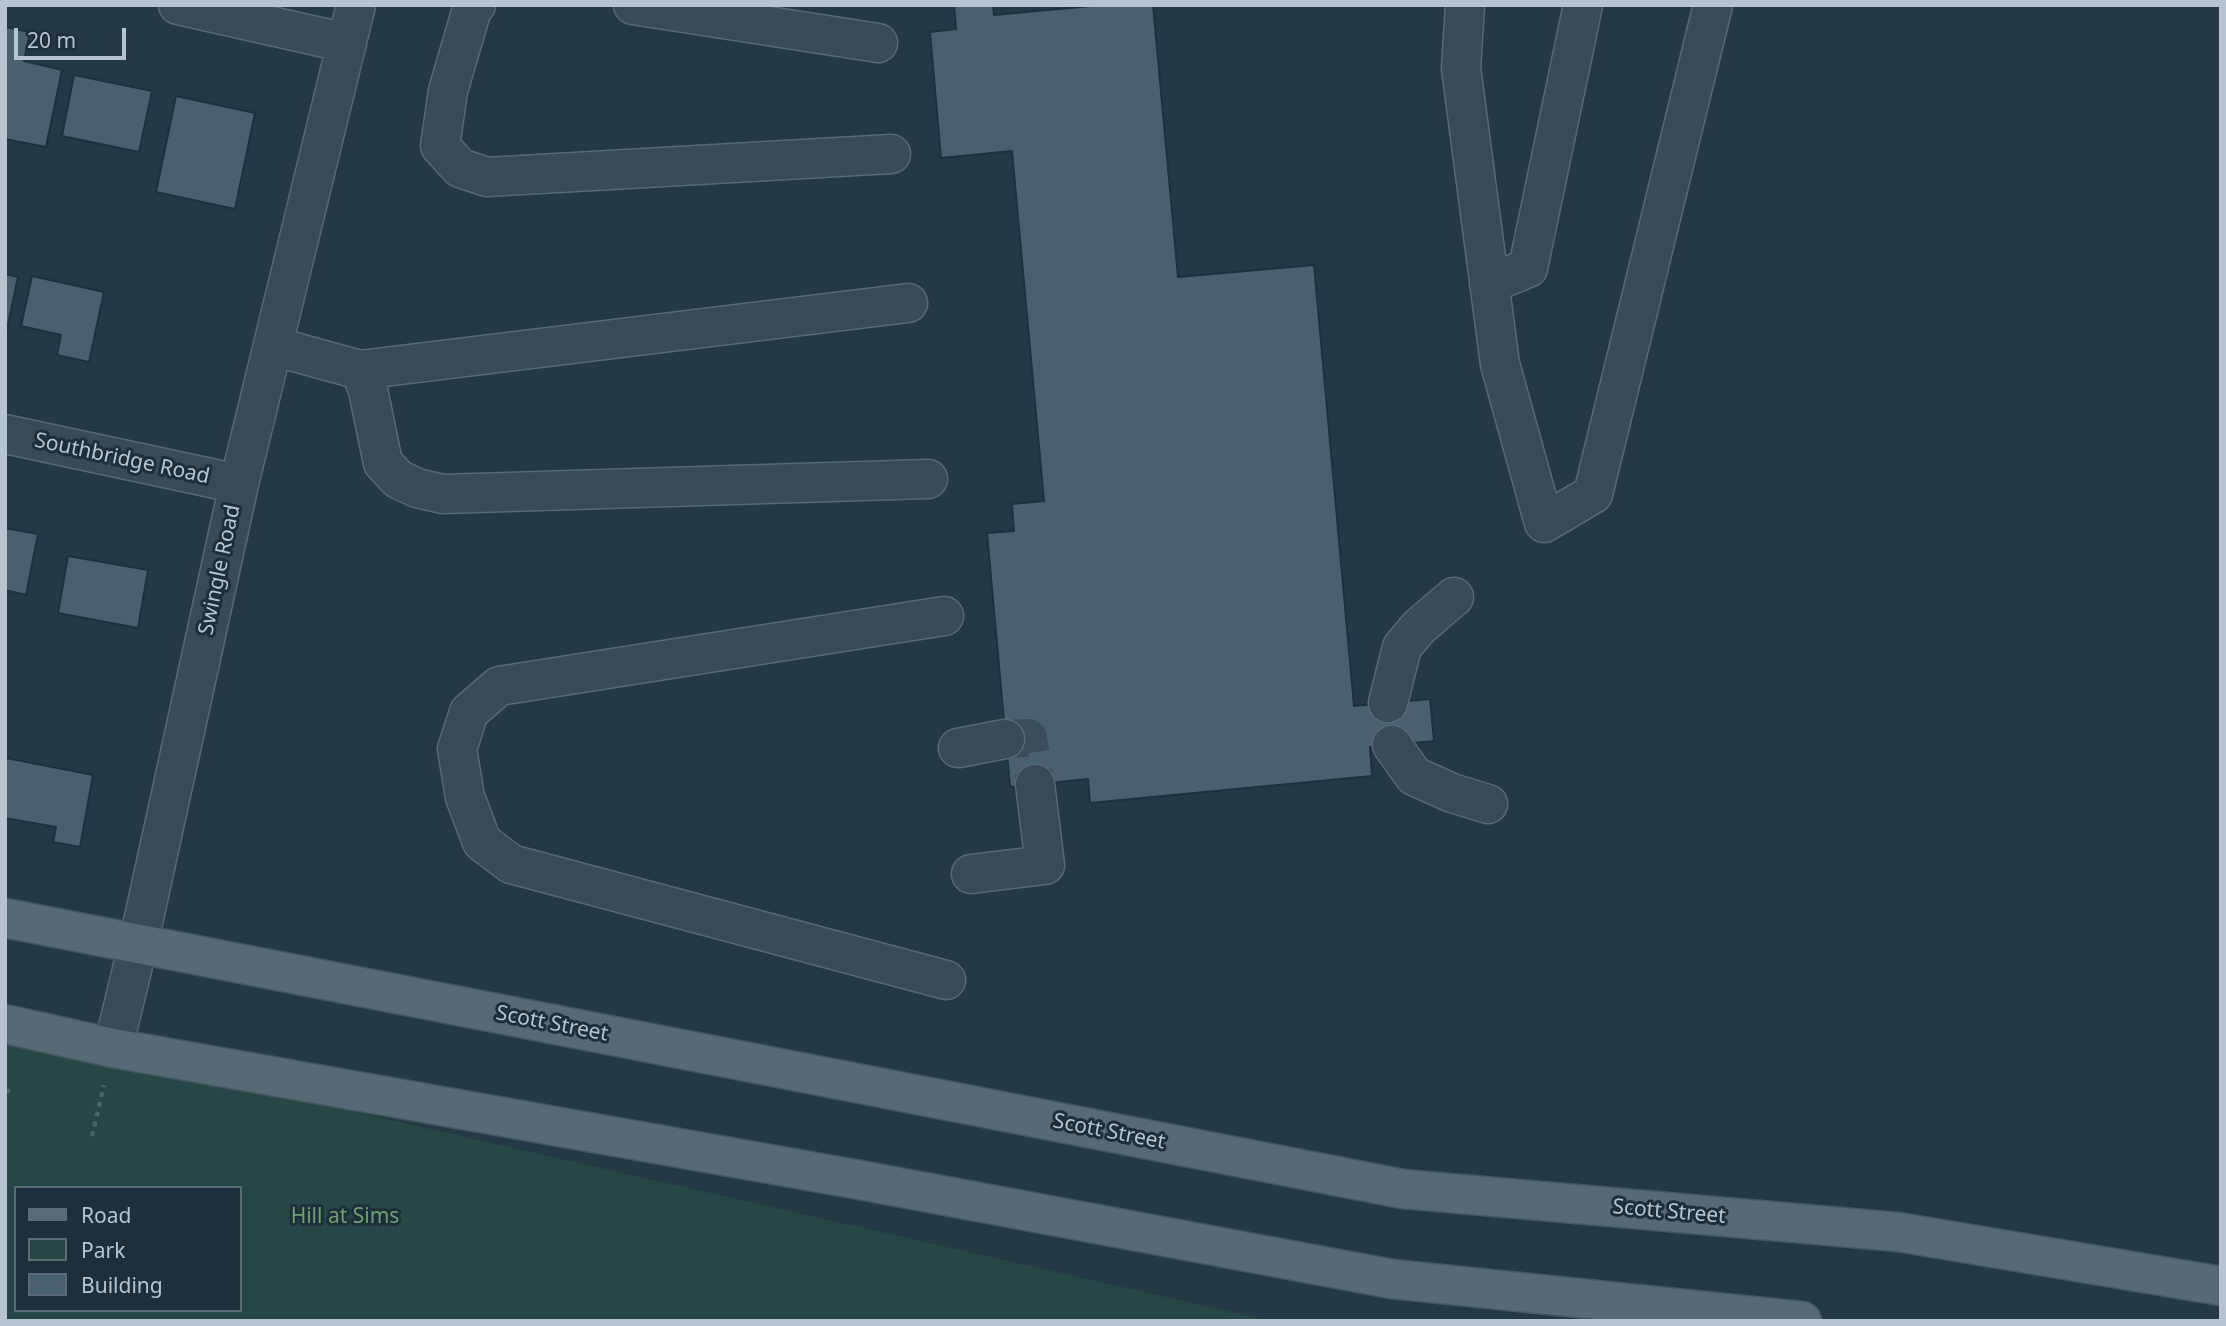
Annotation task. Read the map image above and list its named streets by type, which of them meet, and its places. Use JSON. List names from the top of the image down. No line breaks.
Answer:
{"streets":{"main road":["Scott Street"],"street":["Southbridge Road","Swingle Road"]},"crossings":[["Southbridge Road","Swingle Road"],["Swingle Road","Scott Street"]],"parks":["Hill at Sims"],"legend":["Road","Park","Building"],"scale_bar":"20 m"}
